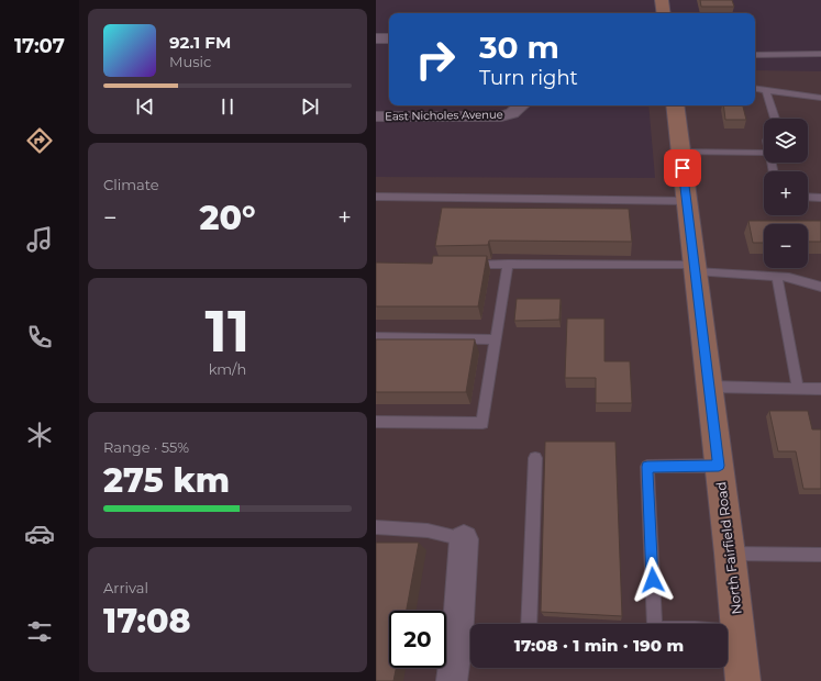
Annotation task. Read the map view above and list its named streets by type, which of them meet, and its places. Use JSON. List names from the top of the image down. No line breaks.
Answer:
{"streets":{"main road":["North Fairfield Road"],"street":["East Nicholes Avenue"]},"page":{"tabs":"17:07","turn":["30 m","Turn right"],"song":["92.1 FM","Music"],"map_buttons":["+","−"],"tile":["Climate",["11","km/h"],["Range · 55%","275 km"],["Arrival","17:08"]],"heat":["−","20°","+"],"limit":"20","trip":"17:08 · 1 min · 190 m"}}
